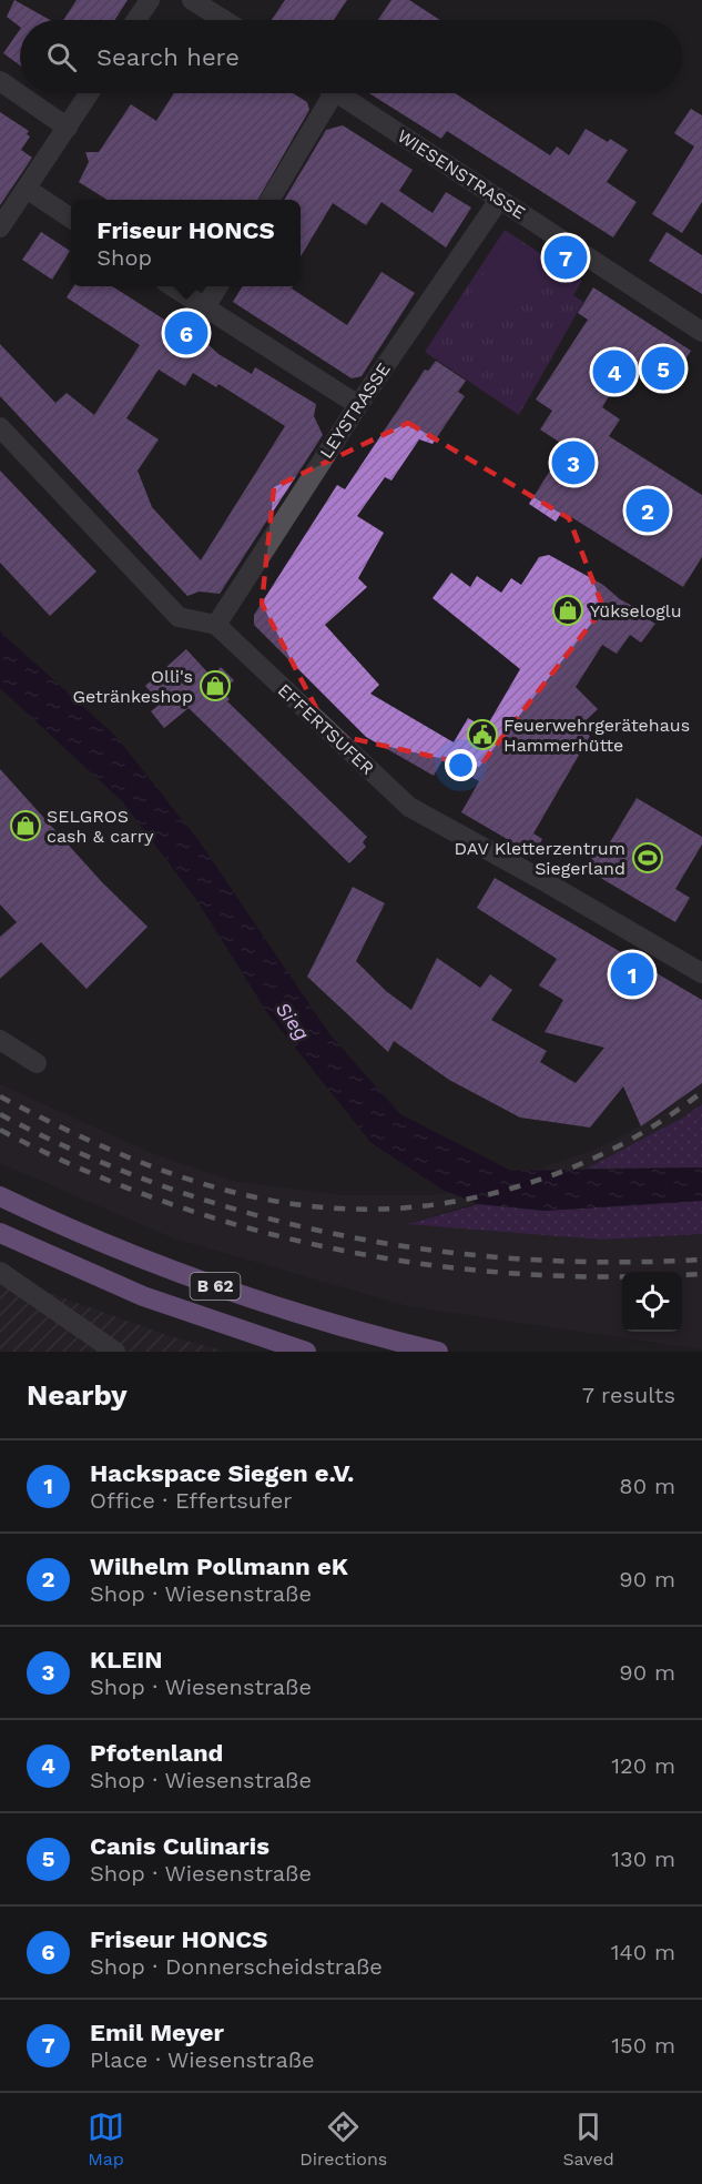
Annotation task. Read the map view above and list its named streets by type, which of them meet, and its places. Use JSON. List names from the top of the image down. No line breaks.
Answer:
{"streets":{"highway":["B 62"],"street":["WIESENSTRASSE","LEYSTRASSE","EFFERTSUFER"]},"crossings":[["WIESENSTRASSE","LEYSTRASSE"],["LEYSTRASSE","EFFERTSUFER"]],"water":["Sieg"],"places":{"shop":["Yükseloglu","Olli's Getränkeshop","SELGROS cash & carry"],"public building":["Feuerwehrgerätehaus Hammerhütte"],"sports":["DAV Kletterzentrum Siegerland"]},"page":{"search":"Search here","popup":["Friseur HONCS","Shop"],"pins":["7","6","5","4","3","2","1"],"heading":["Nearby","7 results"],"list":[{"mark":"1","name":"Hackspace Siegen e.V.","note":"Office · Effertsufer","value":"80 m"},{"mark":"2","name":"Wilhelm Pollmann eK","note":"Shop · Wiesenstraße","value":"90 m"},{"mark":"3","name":"KLEIN","note":"Shop · Wiesenstraße","value":"90 m"},{"mark":"4","name":"Pfotenland","note":"Shop · Wiesenstraße","value":"120 m"},{"mark":"5","name":"Canis Culinaris","note":"Shop · Wiesenstraße","value":"130 m"},{"mark":"6","name":"Friseur HONCS","note":"Shop · Donnerscheidstraße","value":"140 m"},{"mark":"7","name":"Emil Meyer","note":"Place · Wiesenstraße","value":"150 m"}],"nav":["Map","Directions","Saved"]}}
